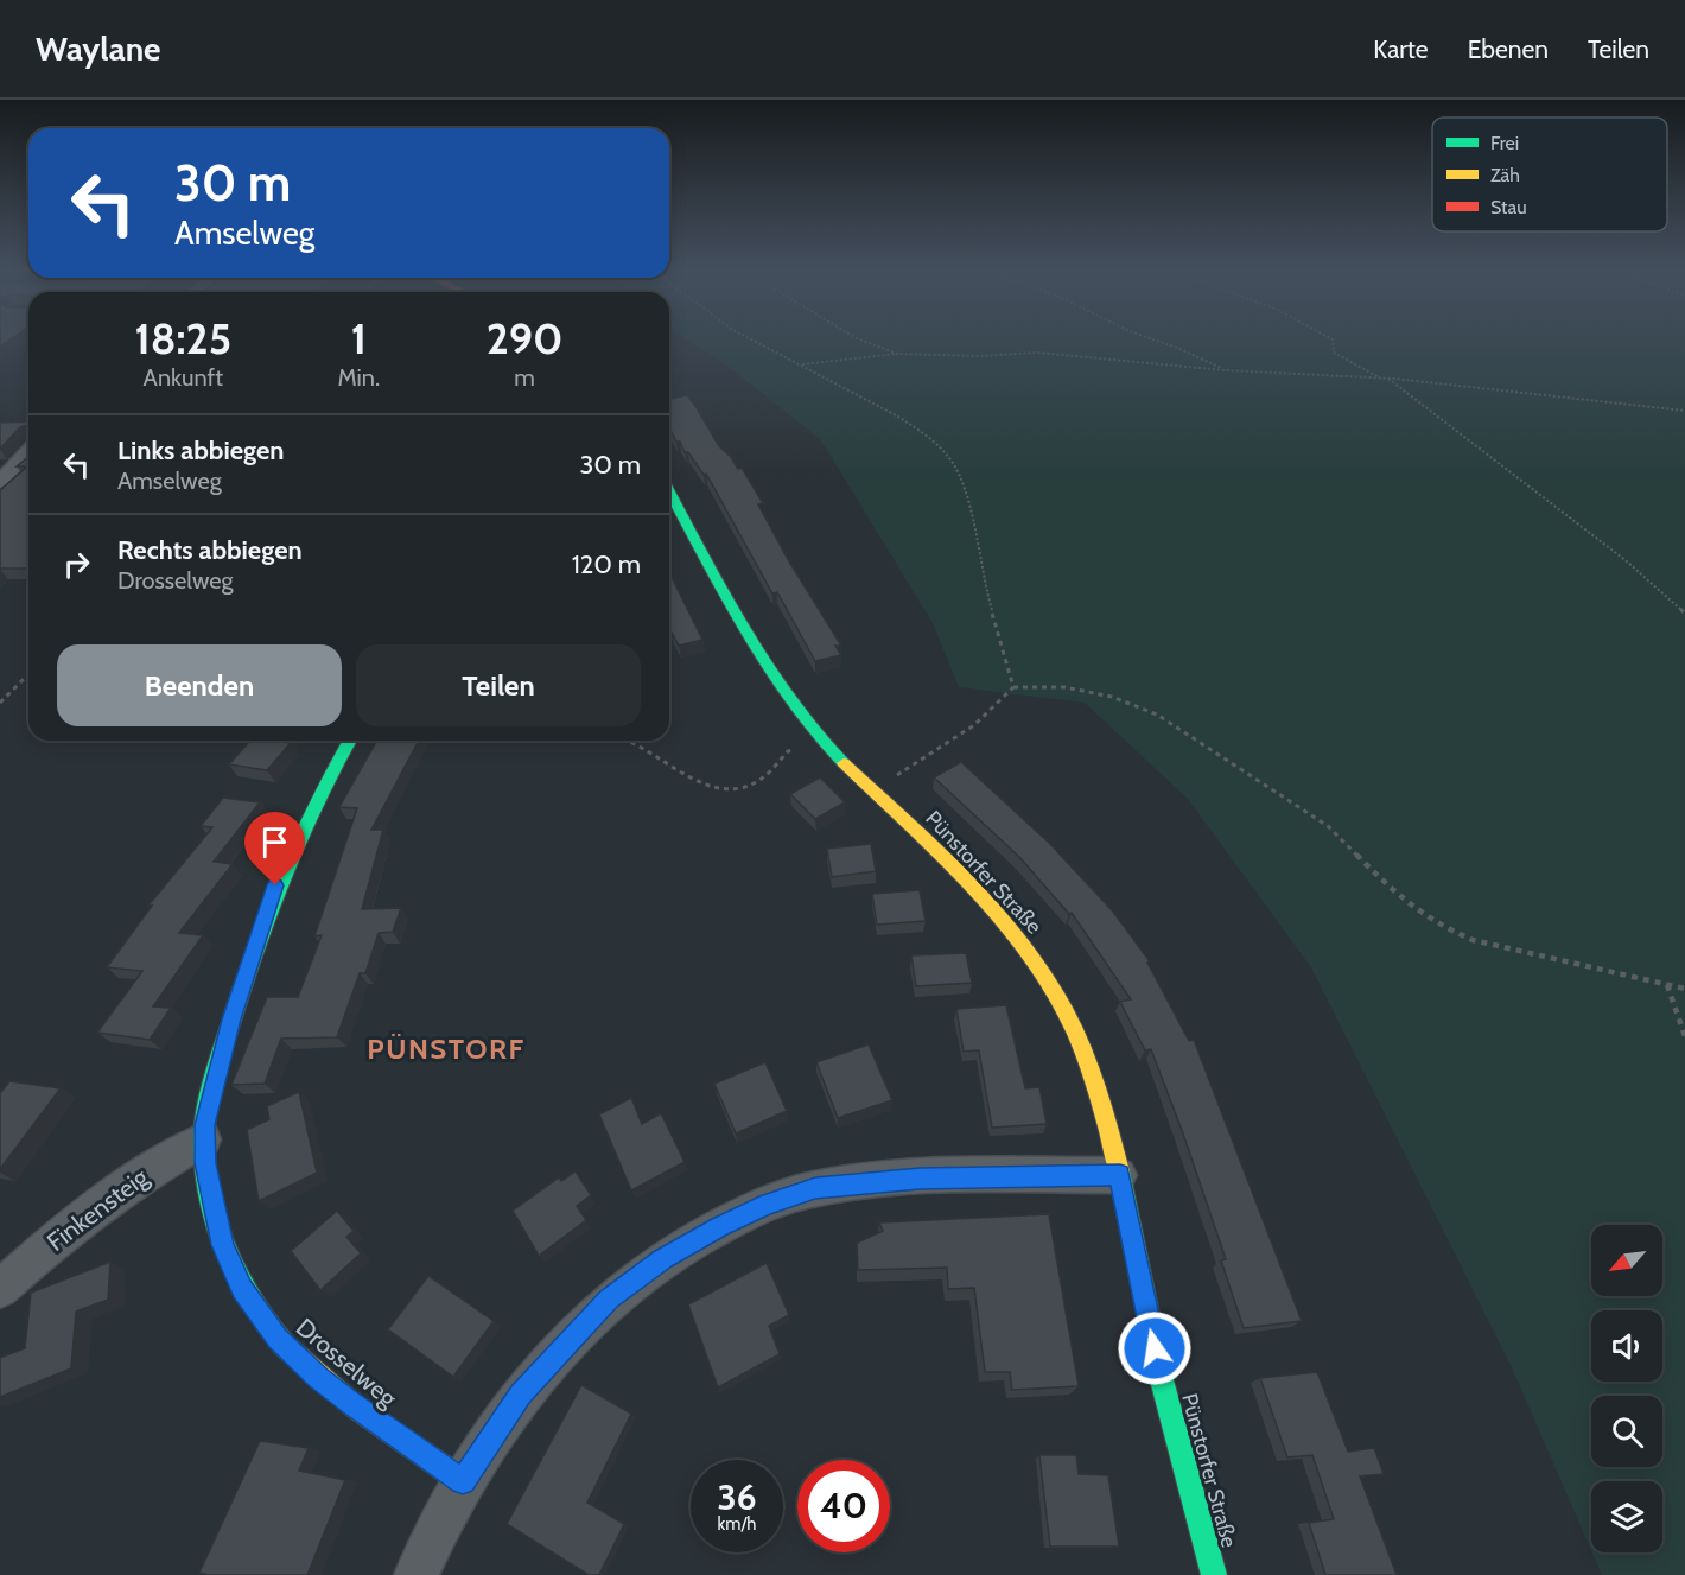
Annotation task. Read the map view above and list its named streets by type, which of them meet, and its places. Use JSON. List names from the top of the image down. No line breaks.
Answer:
{"streets":{"street":["Pünstorfer Straße","Finkensteig","Drosselweg"]},"crossings":[["Finkensteig","Drosselweg"]],"districts":["PÜNSTORF"],"legend":["Frei","Zäh","Stau"],"north":"bottom left","page":{"header":"Waylane","nav":["Karte","Ebenen","Teilen"],"turn":["30 m","Amselweg"],"eta":["18:25","Ankunft","1","Min.","290","m"],"list":[{"name":"Links abbiegen","note":"Amselweg","value":"30 m"},{"name":"Rechts abbiegen","note":"Drosselweg","value":"120 m"}],"buttons":["Beenden","Teilen"],"speed":"36 km/h","limit":"40"}}
